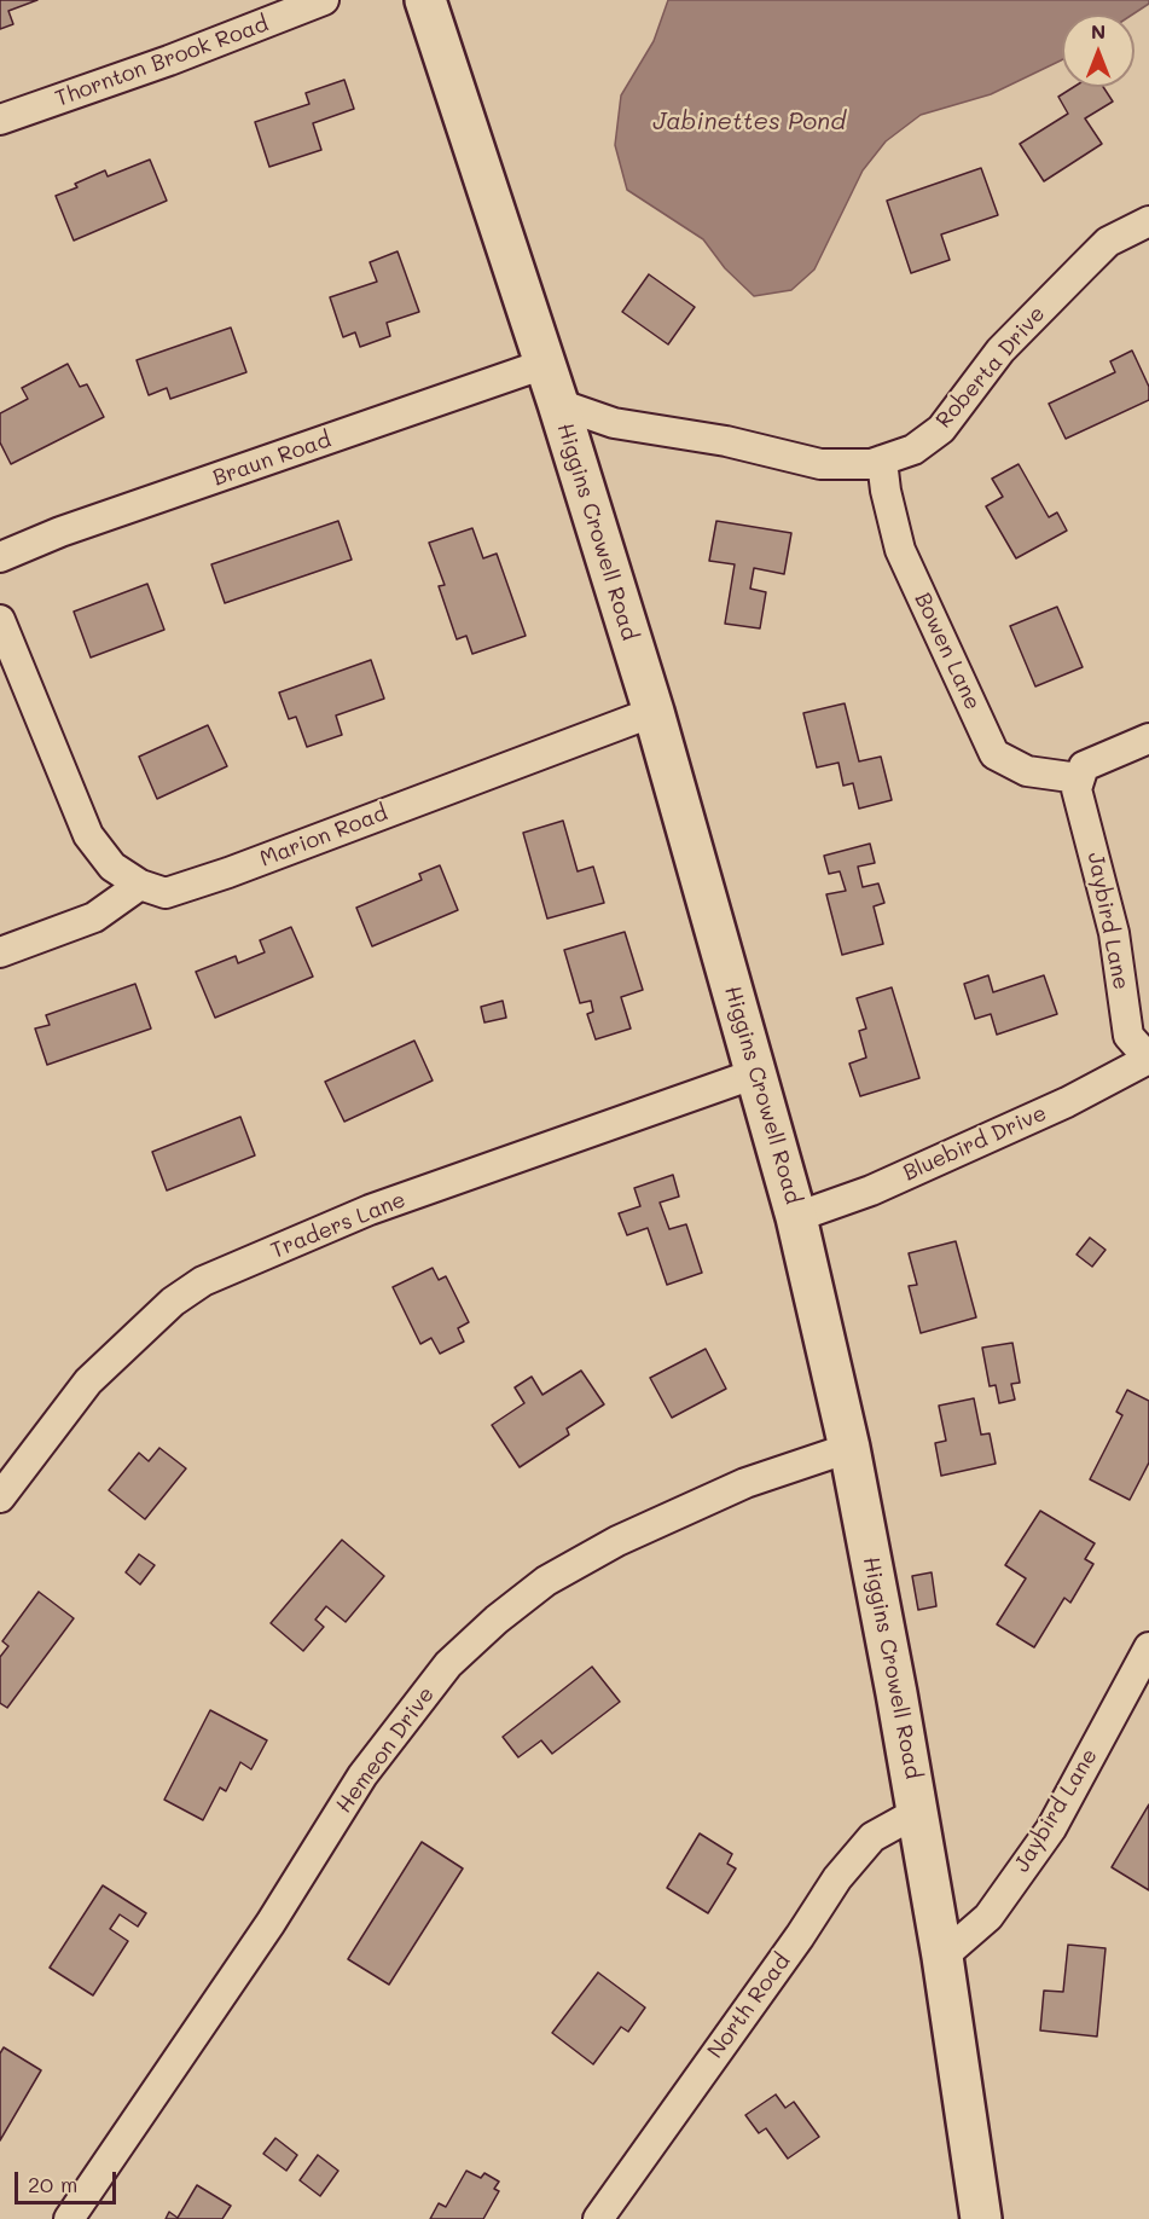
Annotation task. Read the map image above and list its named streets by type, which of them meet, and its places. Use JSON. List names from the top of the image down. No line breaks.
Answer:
{"streets":{"main road":["Higgins Crowell Road"],"street":["Thornton Brook Road","Roberta Drive","Braun Road","Bowen Lane","Marion Road","Jaybird Lane","Bluebird Drive","Traders Lane","Hemeon Drive","North Road"]},"crossings":[["Roberta Drive","Higgins Crowell Road"],["Roberta Drive","Bowen Lane"],["Braun Road","Higgins Crowell Road"],["Higgins Crowell Road","Marion Road"],["Higgins Crowell Road","Jaybird Lane"],["Higgins Crowell Road","Bluebird Drive"],["Higgins Crowell Road","Traders Lane"],["Higgins Crowell Road","Hemeon Drive"],["Higgins Crowell Road","North Road"],["Bowen Lane","Jaybird Lane"],["Jaybird Lane","Bluebird Drive"]],"water":["Jabinettes Pond"],"scale_bar":"20 m","north":"top"}
